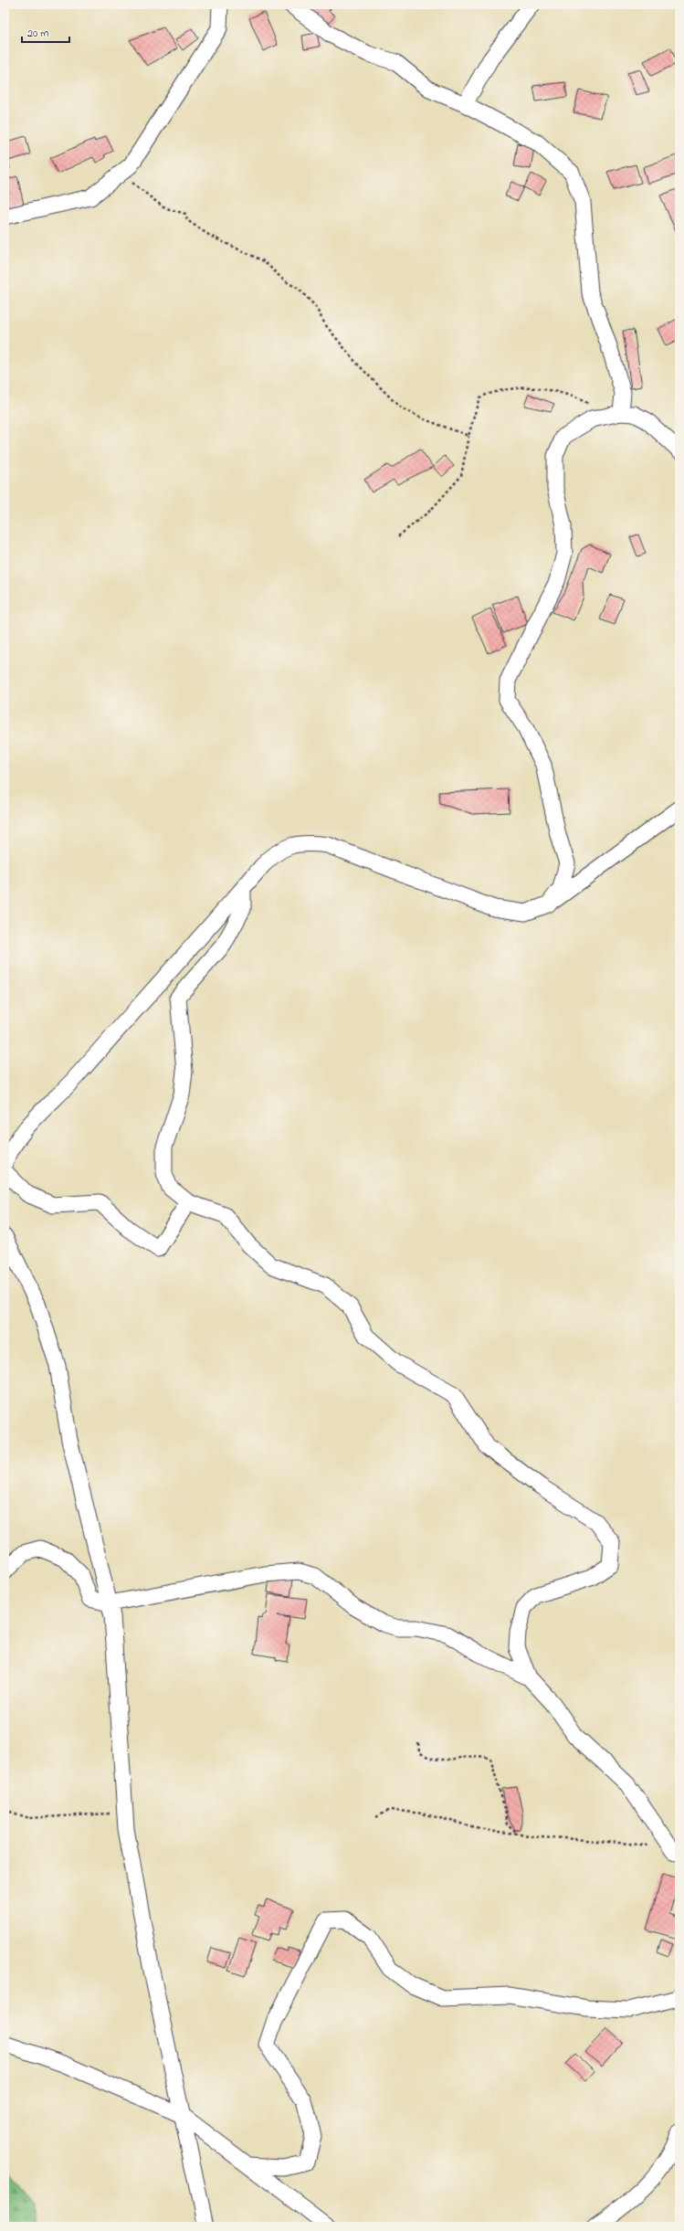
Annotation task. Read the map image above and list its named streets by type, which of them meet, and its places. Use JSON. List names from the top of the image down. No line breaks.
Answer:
{"scale_bar":"20 m"}
